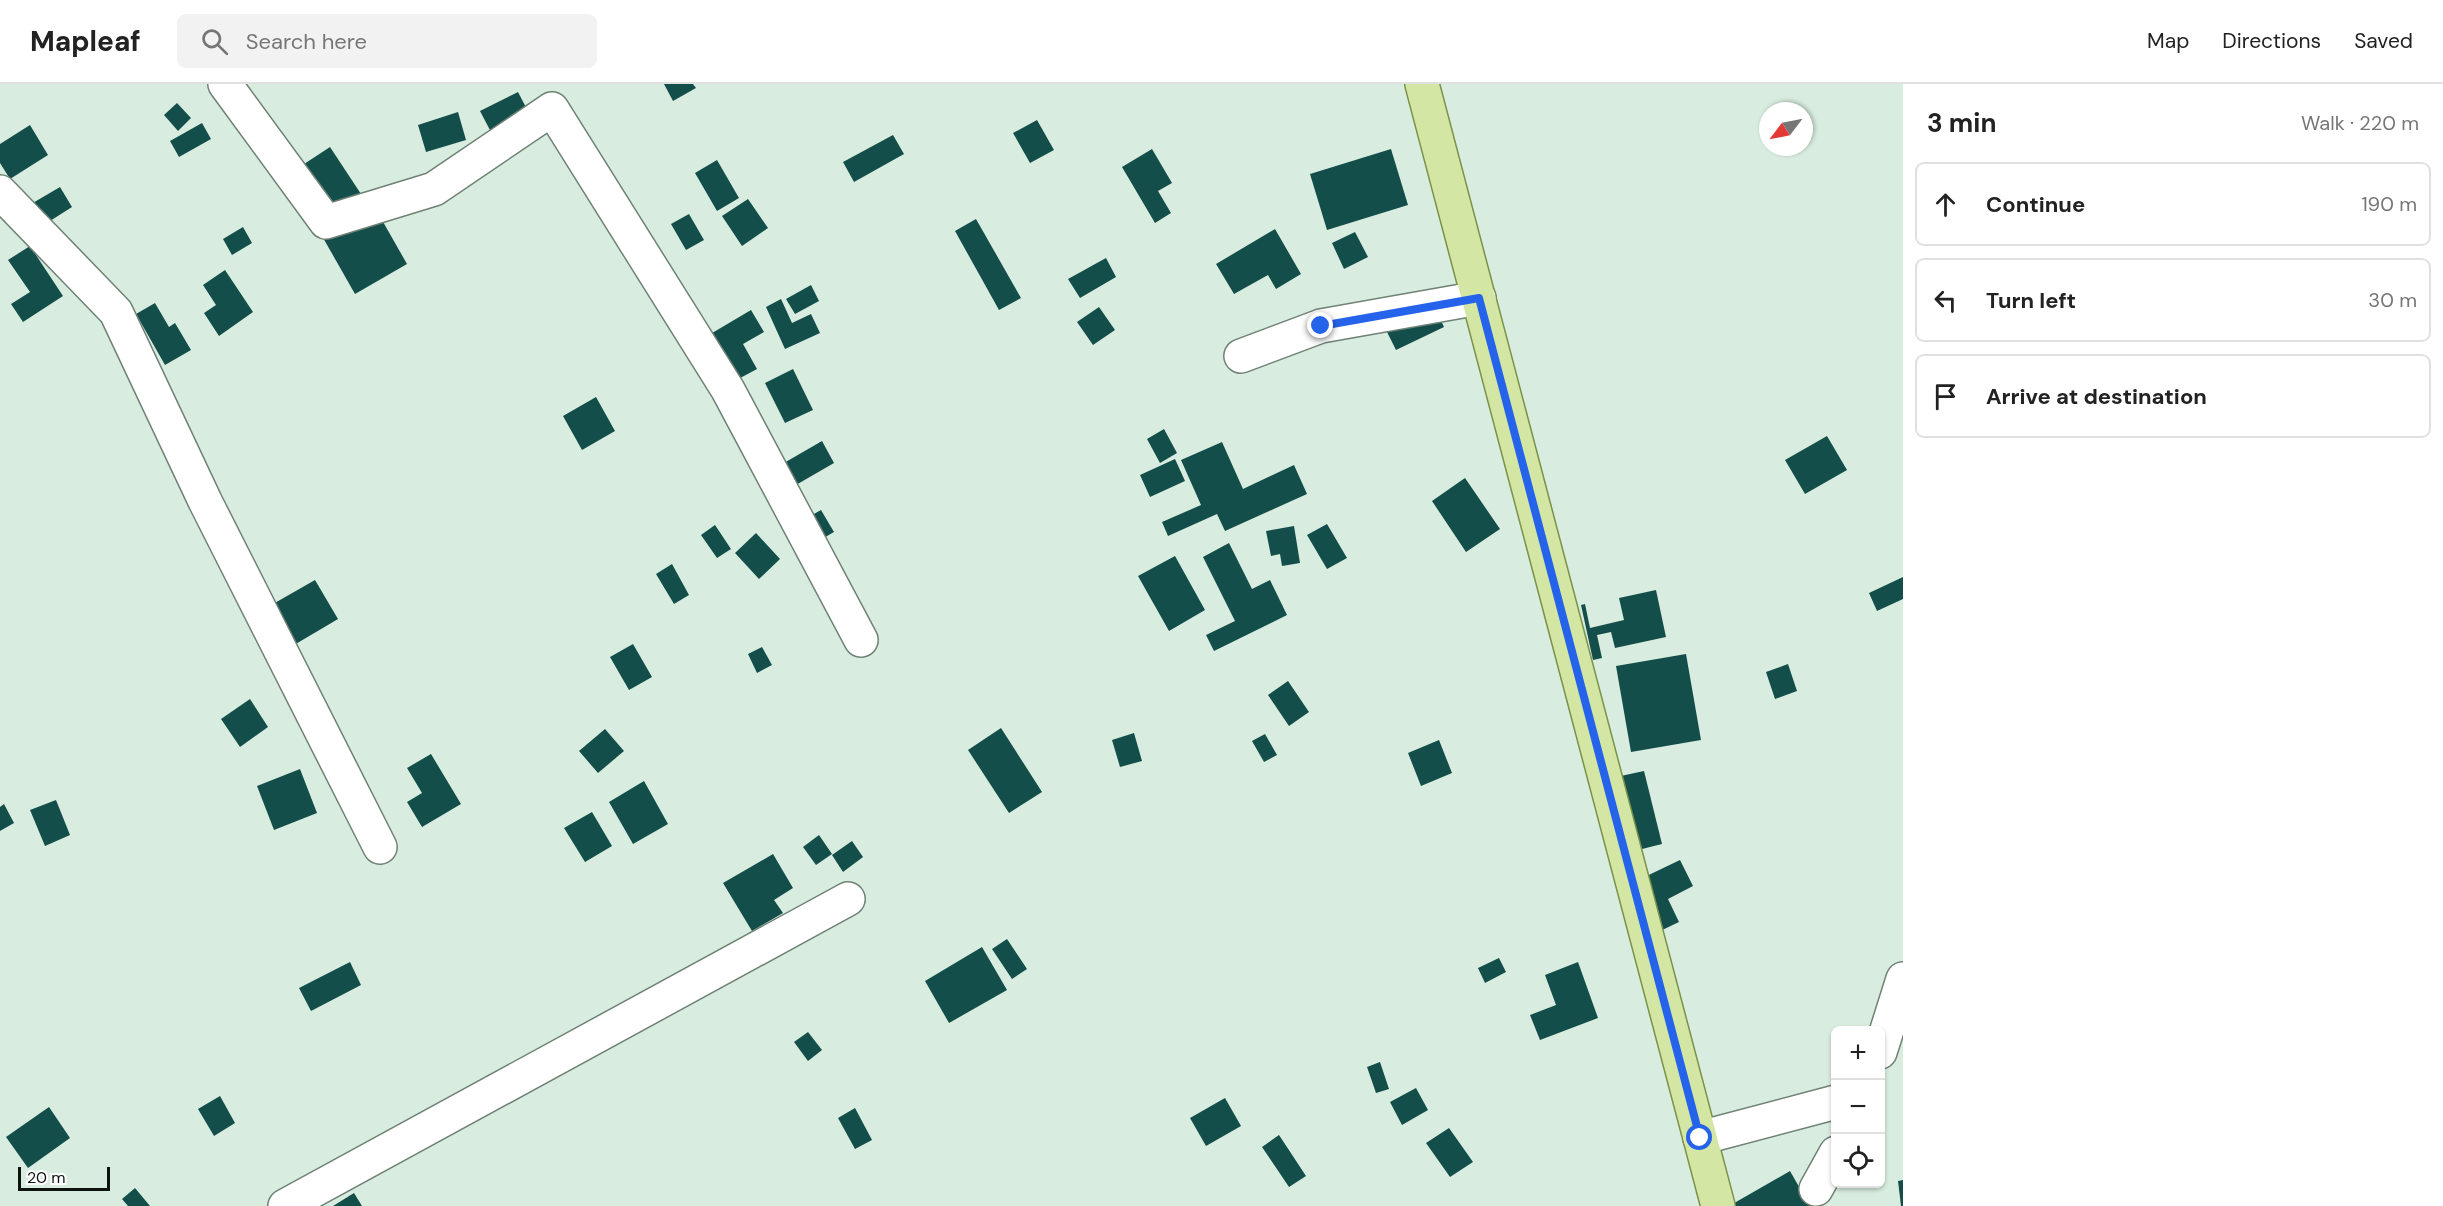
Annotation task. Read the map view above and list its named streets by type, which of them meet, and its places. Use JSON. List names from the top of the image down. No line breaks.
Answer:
{"scale_bar":"20 m","north":"bottom left","page":{"header":"Mapleaf","search":"Search here","nav":["Map","Directions","Saved"],"heading":["3 min","Walk · 220 m"],"list":[["Continue","190 m"],["Turn left","30 m"],"Arrive at destination"],"map_buttons":["+","−"],"scale":"20 m"}}
